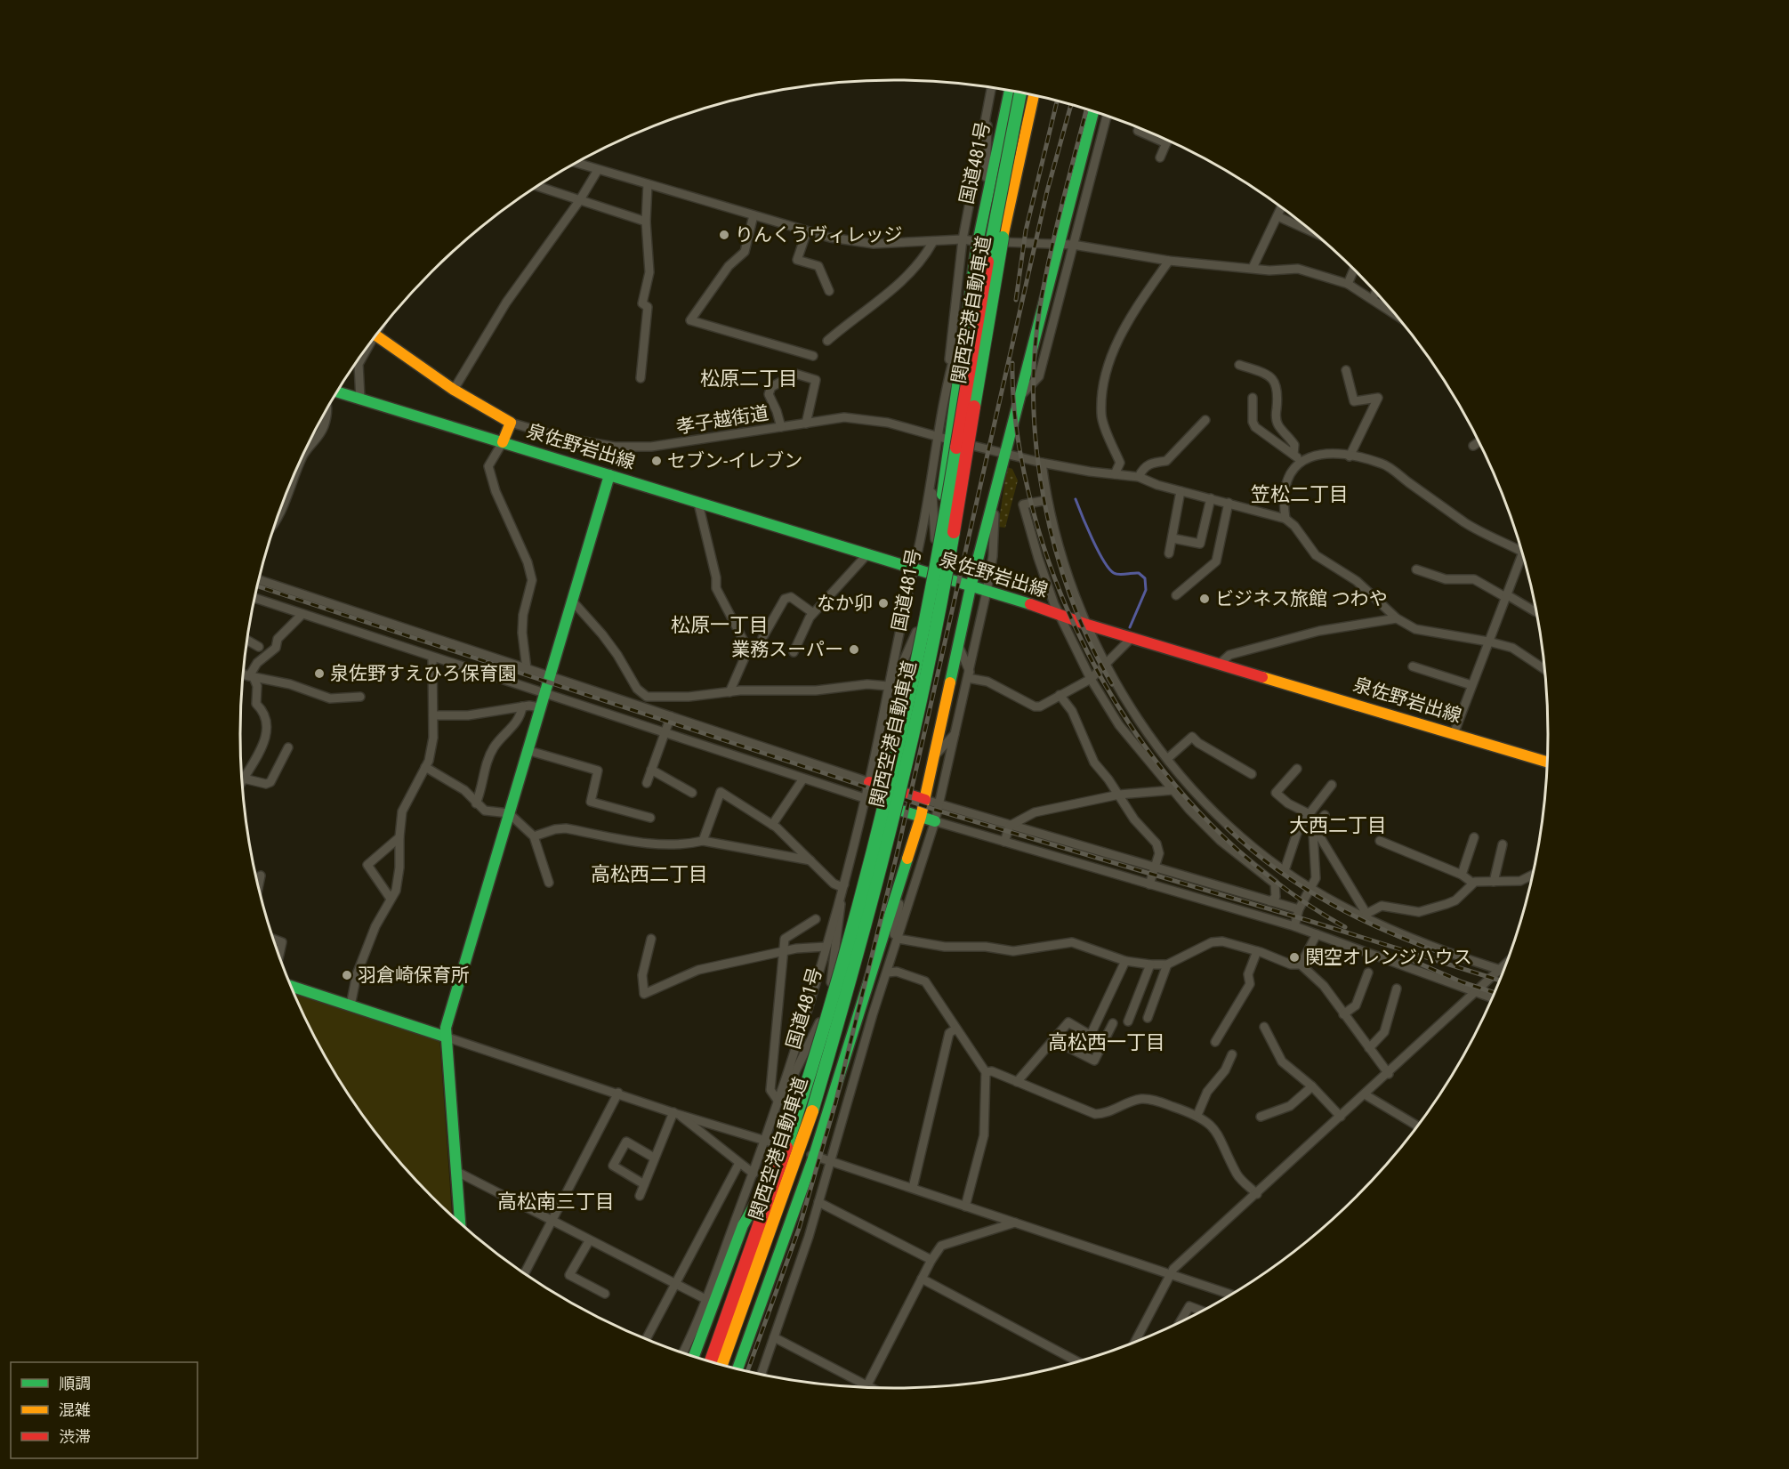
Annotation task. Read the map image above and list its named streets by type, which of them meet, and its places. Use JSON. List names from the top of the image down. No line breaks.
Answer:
{"streets":{"main road":["国道481号","関西空港自動車道","泉佐野岩出線"],"street":["孝子越街道"]},"crossings":[["国道481号","孝子越街道"],["国道481号","泉佐野岩出線"]],"districts":["松原二丁目","笠松二丁目","松原一丁目","大西二丁目","高松西二丁目","高松西一丁目","高松南三丁目"],"places":["りんくうヴィレッジ","セブン-イレブン","ビジネス旅館 つわや","なか卯","業務スーパー","泉佐野すえひろ保育園","関空オレンジハウス","羽倉崎保育所"],"legend":["順調","混雑","渋滞"]}
